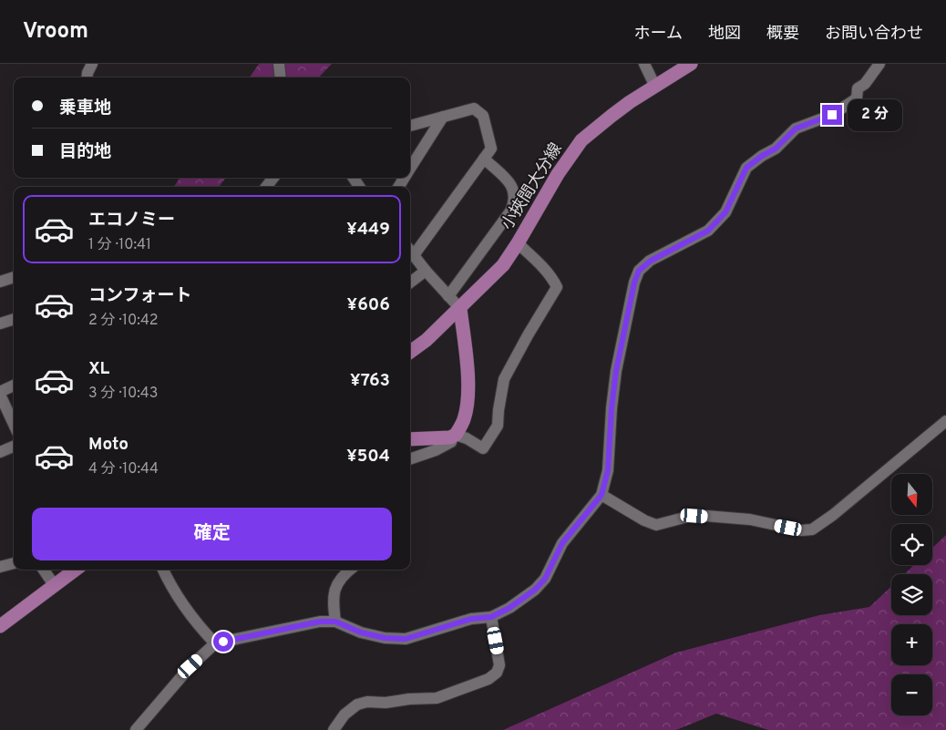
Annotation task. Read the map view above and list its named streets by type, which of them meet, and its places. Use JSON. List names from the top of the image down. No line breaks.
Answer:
{"streets":{"main road":["小挾間大分線"]},"north":"bottom","page":{"header":"Vroom","nav":["ホーム","地図","概要","お問い合わせ"],"banner":["乗車地","目的地"],"bubble":"2 分","list":[{"name":"エコノミー","note":"1 分 · 10:41","value":"¥449"},{"name":"コンフォート","note":"2 分 · 10:42","value":"¥606"},{"name":"XL","note":"3 分 · 10:43","value":"¥763"},{"name":"Moto","note":"4 分 · 10:44","value":"¥504"}],"map_buttons":["+","−"],"buttons":"確定"}}
